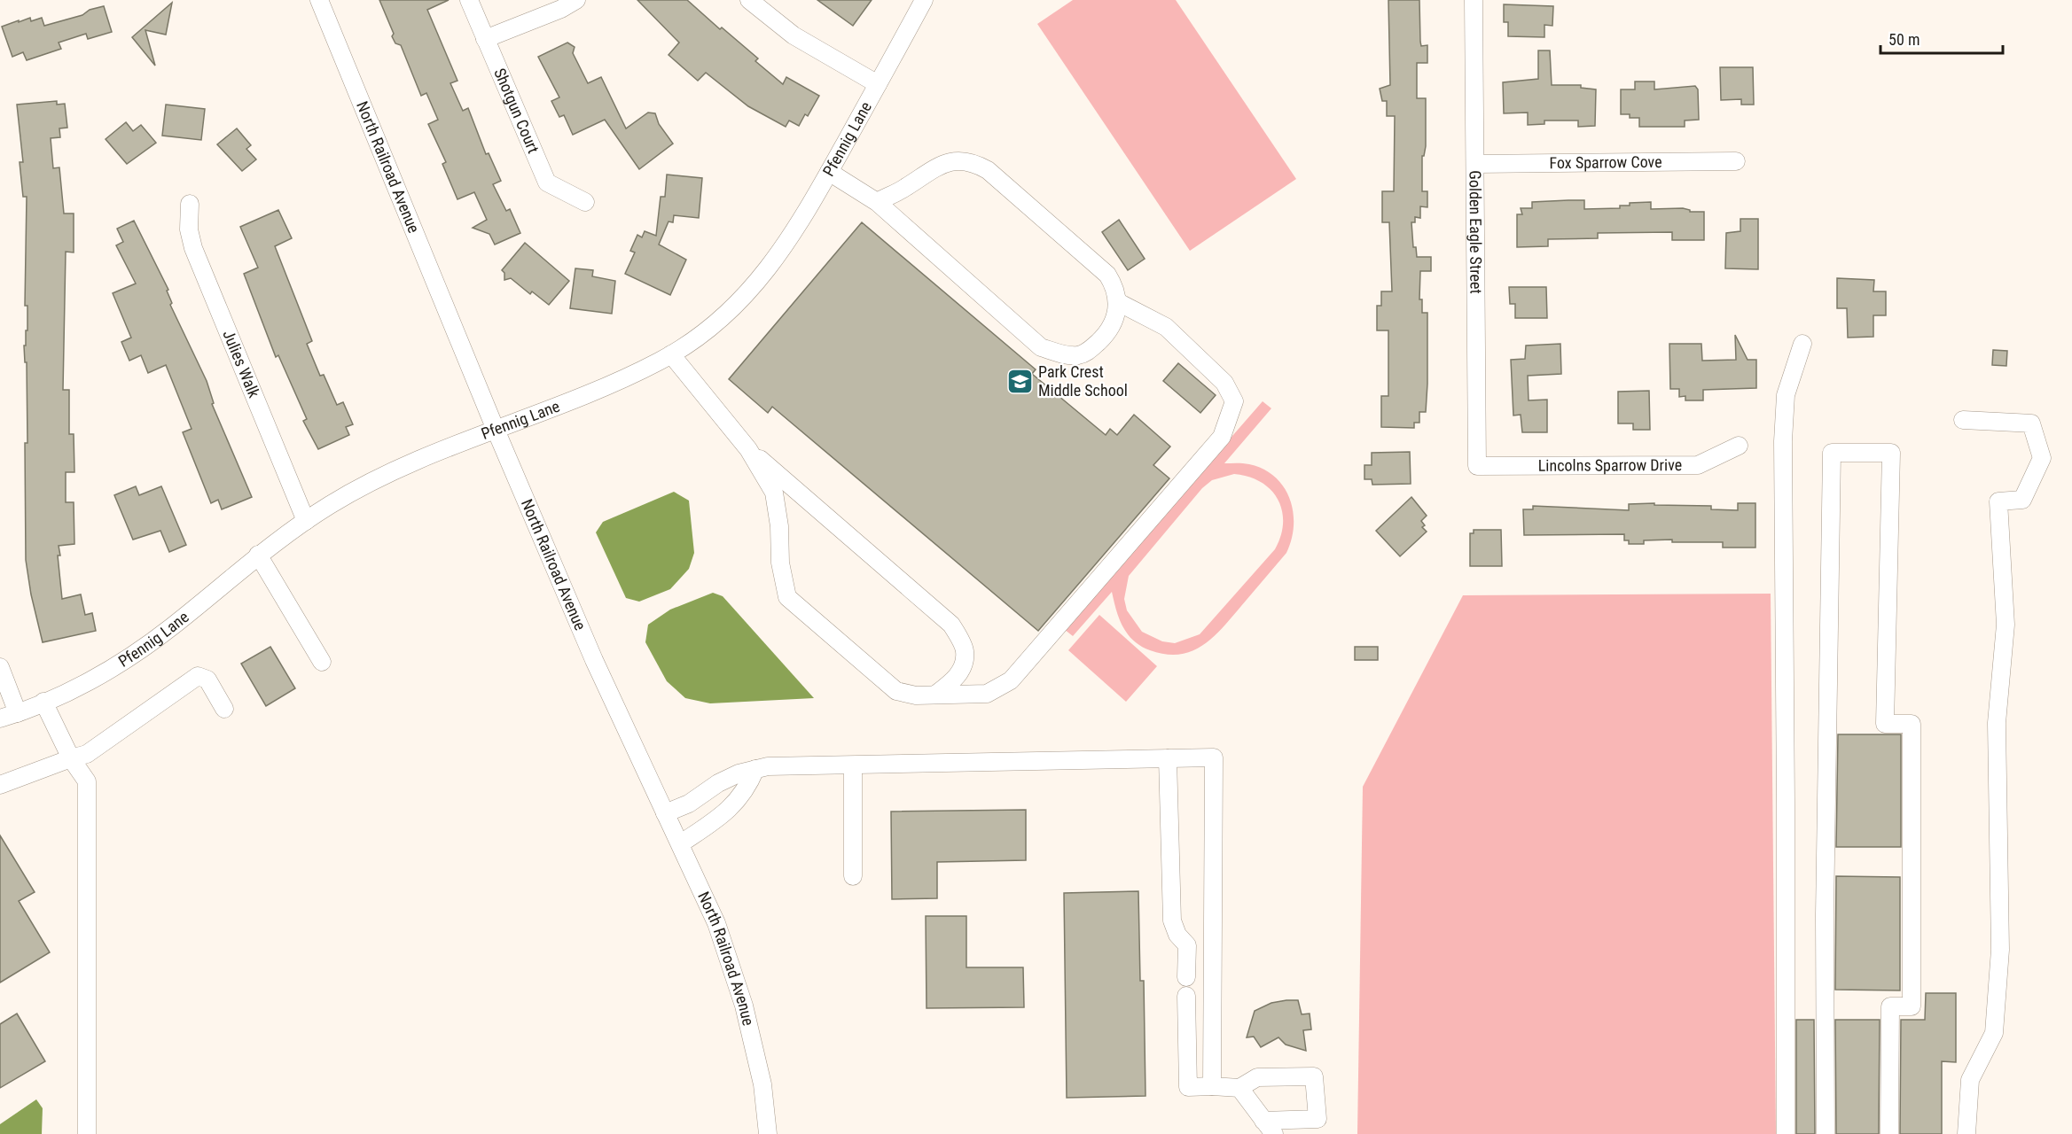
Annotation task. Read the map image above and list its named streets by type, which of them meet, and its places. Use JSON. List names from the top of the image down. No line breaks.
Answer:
{"streets":{"street":["Shotgun Court","Pfennig Lane","Fox Sparrow Cove","North Railroad Avenue","Golden Eagle Street","Julies Walk","Lincolns Sparrow Drive"]},"crossings":[["Pfennig Lane","North Railroad Avenue"],["Pfennig Lane","Julies Walk"],["Fox Sparrow Cove","Golden Eagle Street"],["Golden Eagle Street","Lincolns Sparrow Drive"]],"places":{"school or university":["Park Crest Middle School"]},"scale_bar":"50 m"}
